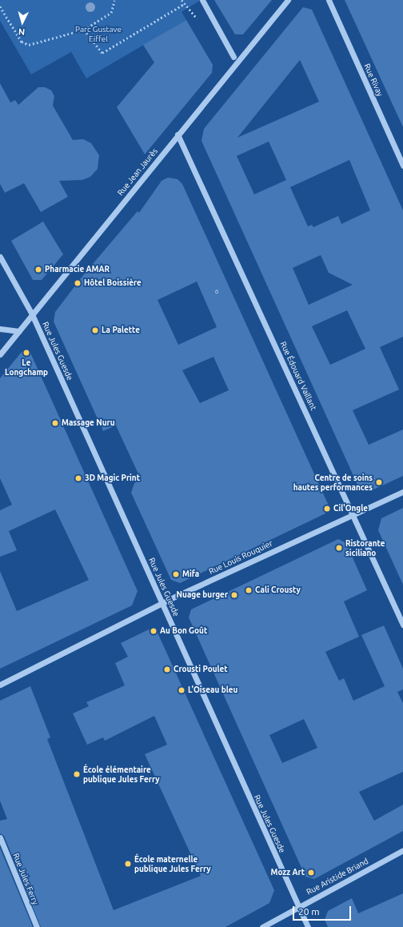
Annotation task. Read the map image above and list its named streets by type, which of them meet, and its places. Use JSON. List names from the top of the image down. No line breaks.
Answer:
{"streets":{"street":["Rue Rivay","Rue Jean Jaurès","Rue Jules Guesde","Rue Édouard Vaillant","Rue Louis Rouquier","Rue Aristide Briand","Rue Jules Ferry"]},"crossings":[["Rue Jean Jaurès","Rue Jules Guesde"],["Rue Jean Jaurès","Rue Édouard Vaillant"],["Rue Jules Guesde","Rue Louis Rouquier"],["Rue Jules Guesde","Rue Aristide Briand"],["Rue Édouard Vaillant","Rue Louis Rouquier"]],"parks":["Parc Gustave Eiffel"],"places":["Pharmacie AMAR","Hôtel Boissière","La Palette","Le Longchamp","Massage Nuru","3D Magic Print","Centre de soins hautes performances","Cil'Ongle","Ristorante siciliano","Mifa","Cali Crousty","Nuage burger","Au Bon Goût","Crousti Poulet","L'Oiseau bleu","École élémentaire publique Jules Ferry","École maternelle publique Jules Ferry","Mozz Art"],"house_numbers":["6"],"scale_bar":"20 m","north":"bottom"}
